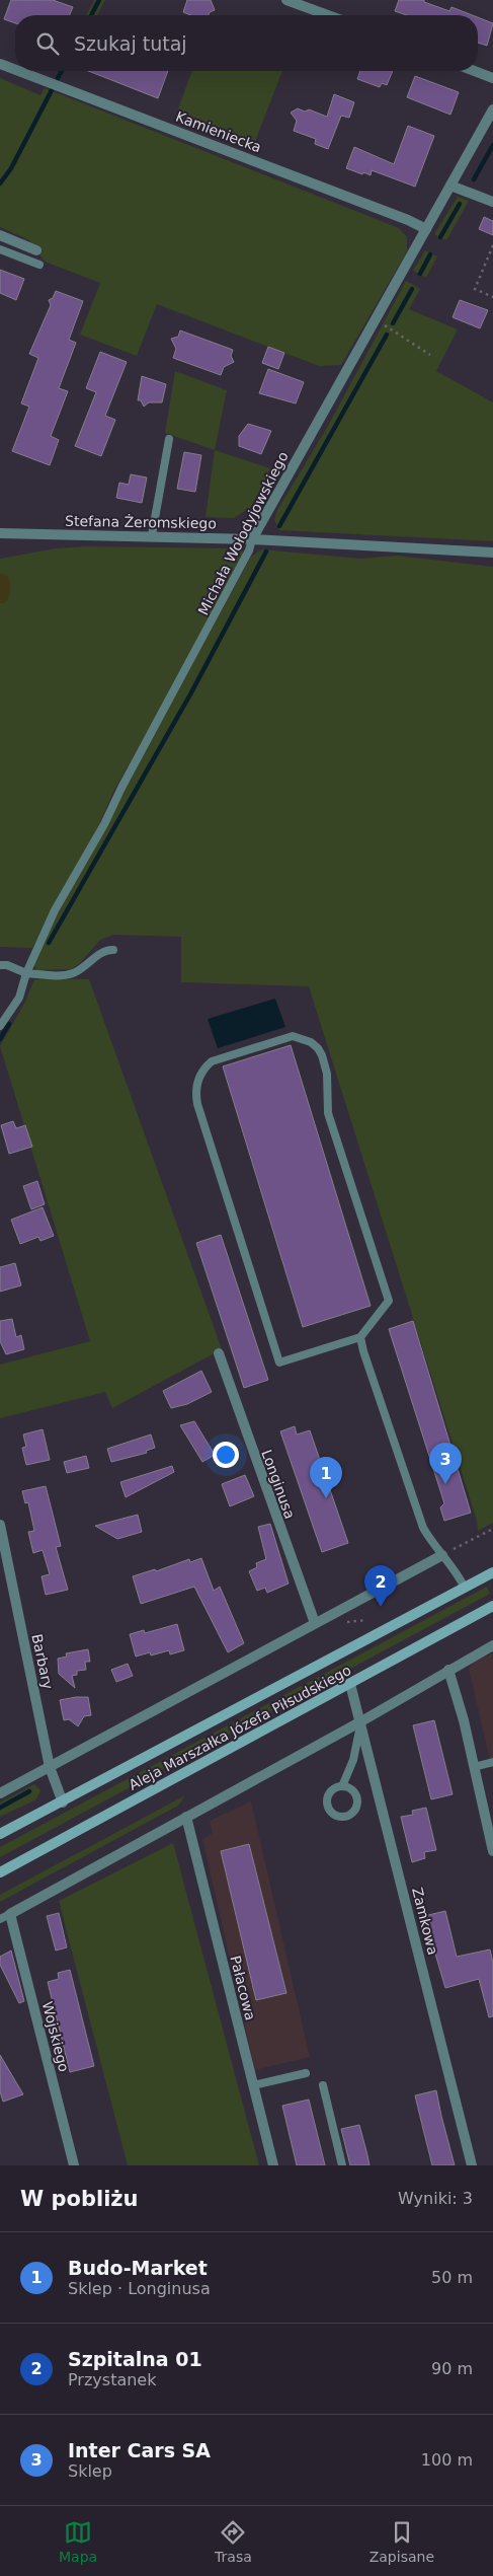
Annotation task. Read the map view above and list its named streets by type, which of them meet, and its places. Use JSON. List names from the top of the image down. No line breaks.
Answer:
{"streets":{"main road":["Aleja Marszałka Józefa Piłsudskiego"],"street":["Kamieniecka","Stefana Żeromskiego","Michała Wołodyjowskiego","Longinusa","Barbary","Zamkowa","Pałacowa","Wojskiego"]},"crossings":[["Kamieniecka","Michała Wołodyjowskiego"],["Stefana Żeromskiego","Michała Wołodyjowskiego"],["Barbary","Aleja Marszałka Józefa Piłsudskiego"],["Aleja Marszałka Józefa Piłsudskiego","Zamkowa"]],"page":{"search":"Szukaj tutaj","pins":["3","1","2"],"heading":["W pobliżu","Wyniki: 3"],"list":[{"mark":"1","name":"Budo-Market","note":"Sklep · Longinusa","value":"50 m"},{"mark":"2","name":"Szpitalna 01","note":"Przystanek","value":"90 m"},{"mark":"3","name":"Inter Cars SA","note":"Sklep","value":"100 m"}],"nav":["Mapa","Trasa","Zapisane"]}}
